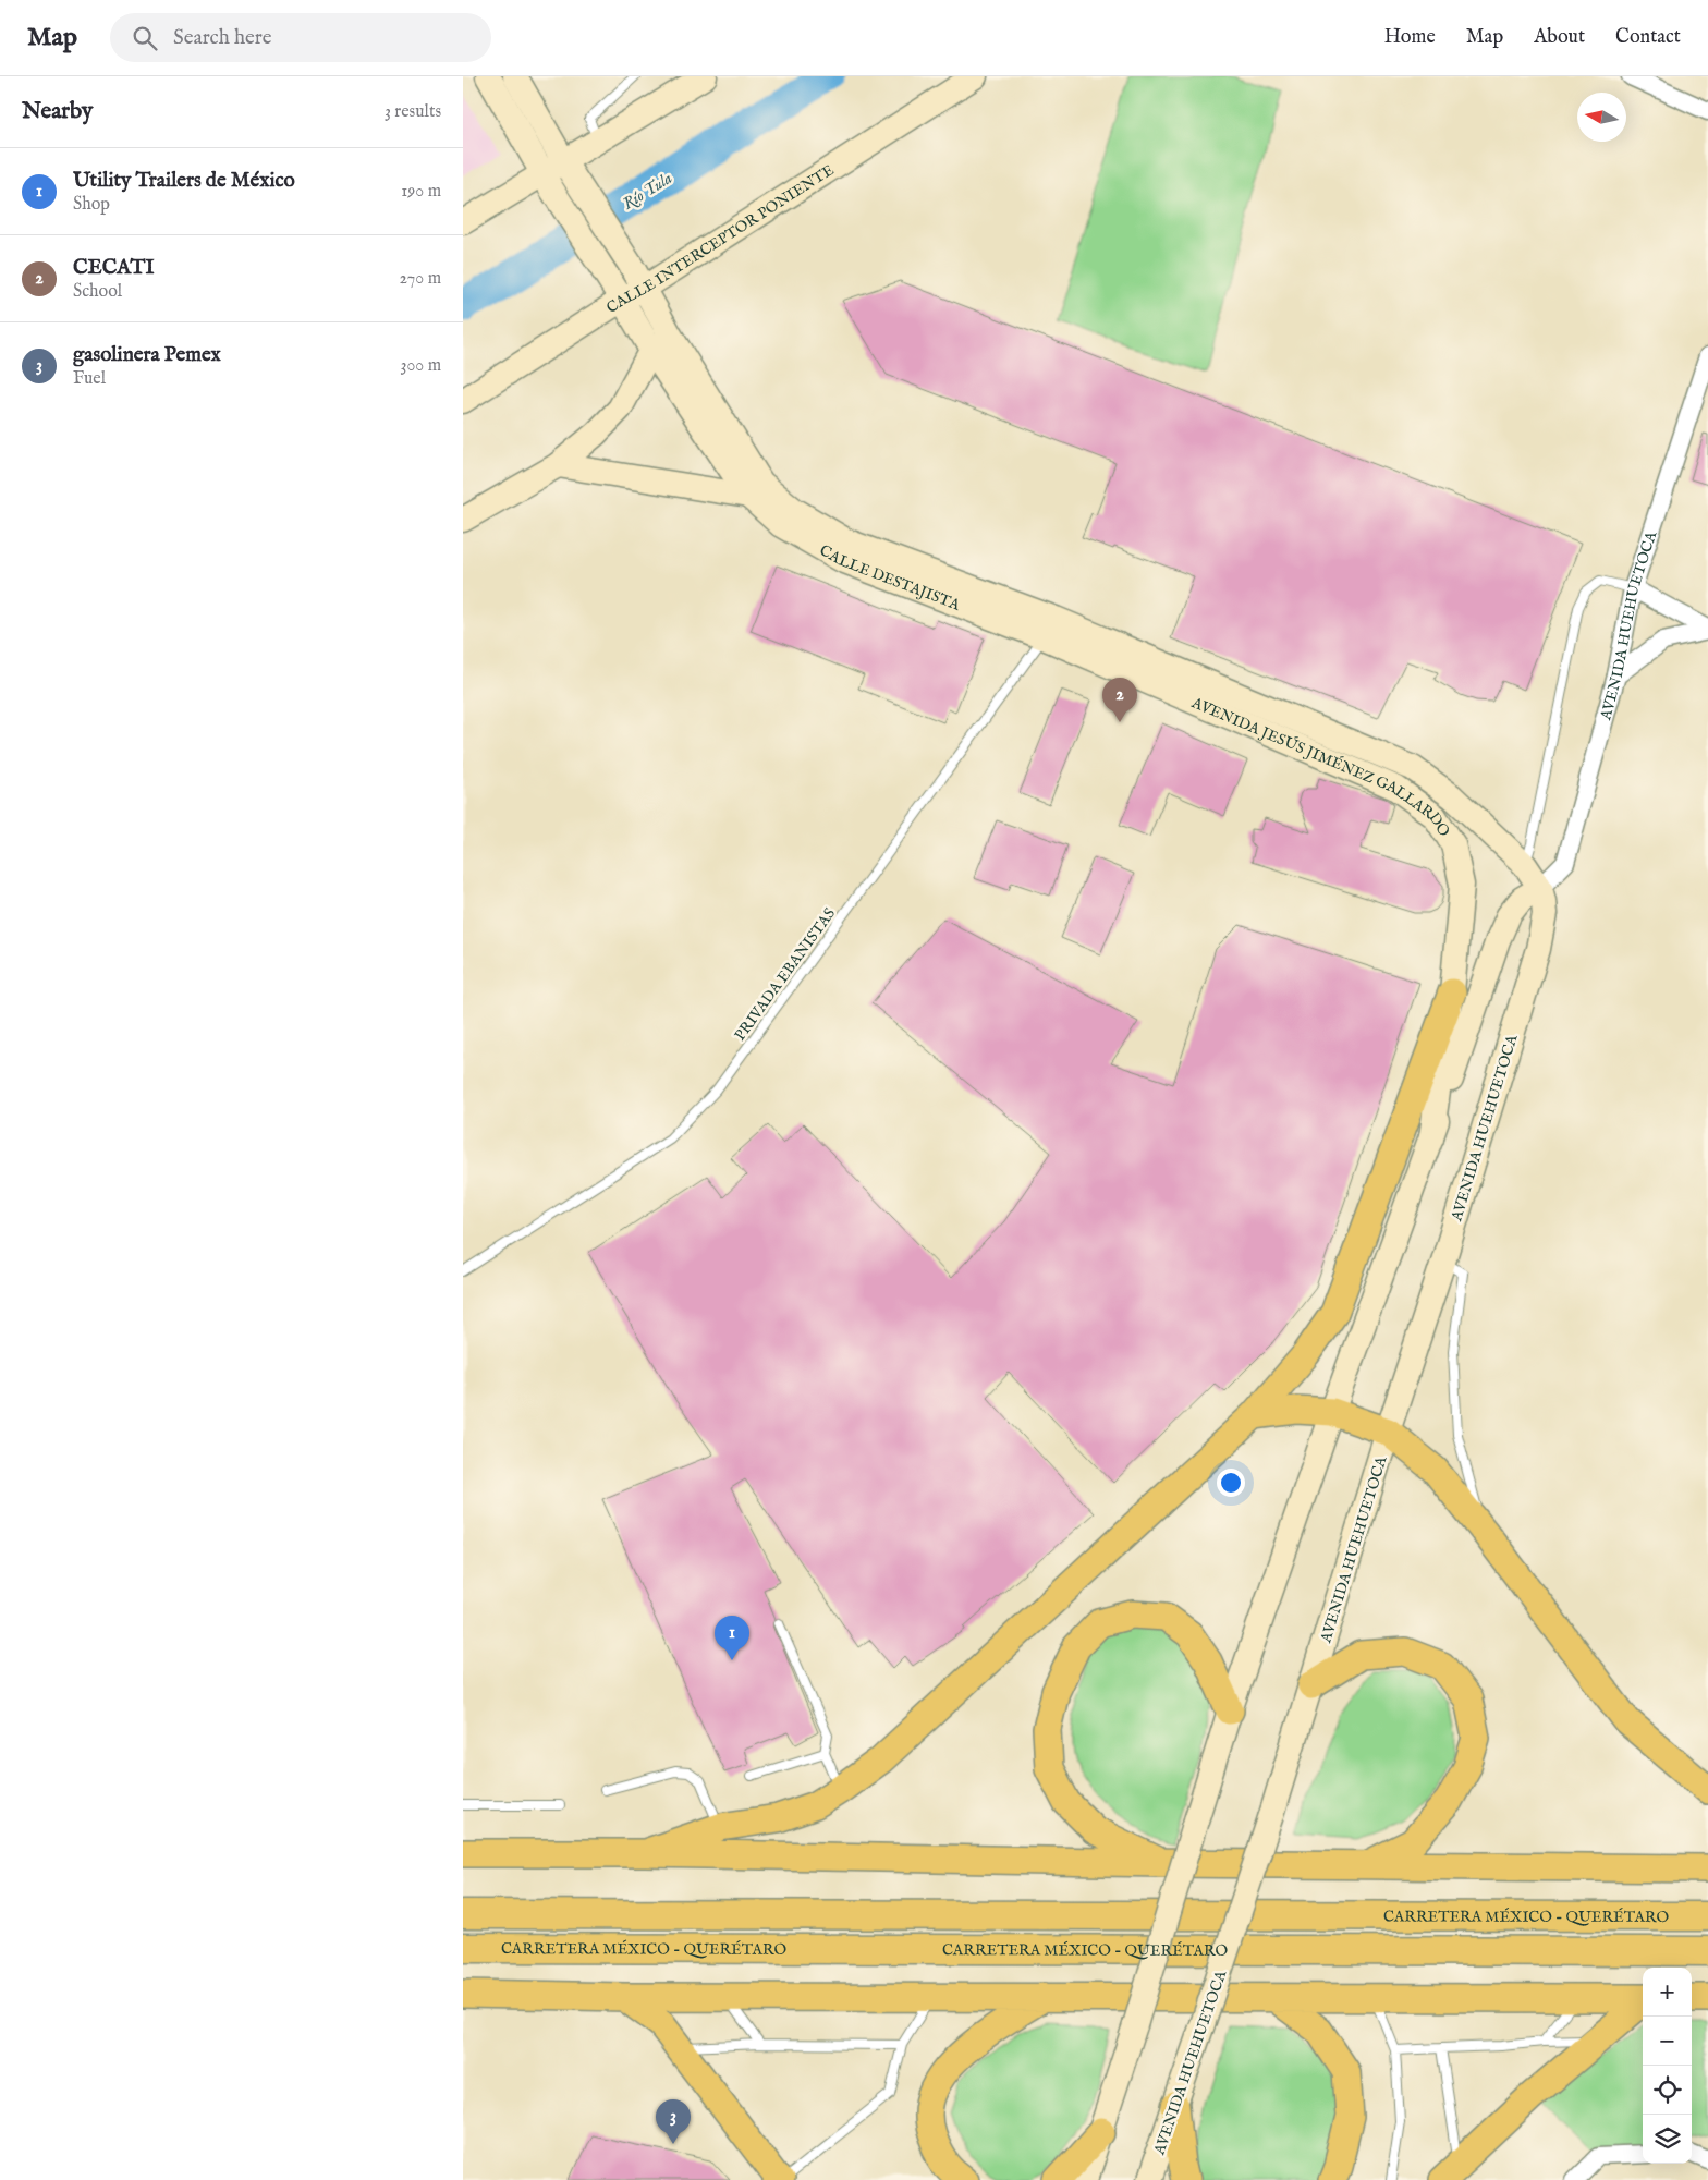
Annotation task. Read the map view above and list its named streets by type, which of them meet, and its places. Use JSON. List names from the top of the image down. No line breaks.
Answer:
{"streets":{"highway":["CARRETERA MÉXICO - QUERÉTARO"],"main road":["CALLE INTERCEPTOR PONIENTE","CALLE DESTAJISTA","AVENIDA HUEHUETOCA","AVENIDA JESÚS JIMÉNEZ GALLARDO"],"lane":["PRIVADA EBANISTAS"]},"crossings":[["CALLE INTERCEPTOR PONIENTE","CALLE DESTAJISTA"],["CALLE DESTAJISTA","AVENIDA JESÚS JIMÉNEZ GALLARDO"],["CALLE DESTAJISTA","PRIVADA EBANISTAS"],["AVENIDA HUEHUETOCA","AVENIDA JESÚS JIMÉNEZ GALLARDO"],["AVENIDA JESÚS JIMÉNEZ GALLARDO","PRIVADA EBANISTAS"]],"water":["Río Tula"],"north":"left","page":{"header":"Map","search":"Search here","nav":["Home","Map","About","Contact"],"heading":["Nearby","3 results"],"list":[{"mark":"1","name":"Utility Trailers de México","note":"Shop","value":"190 m"},{"mark":"2","name":"CECATI","note":"School","value":"270 m"},{"mark":"3","name":"gasolinera Pemex","note":"Fuel","value":"300 m"}],"pins":["2","1","3"],"map_buttons":["+","−"]}}
